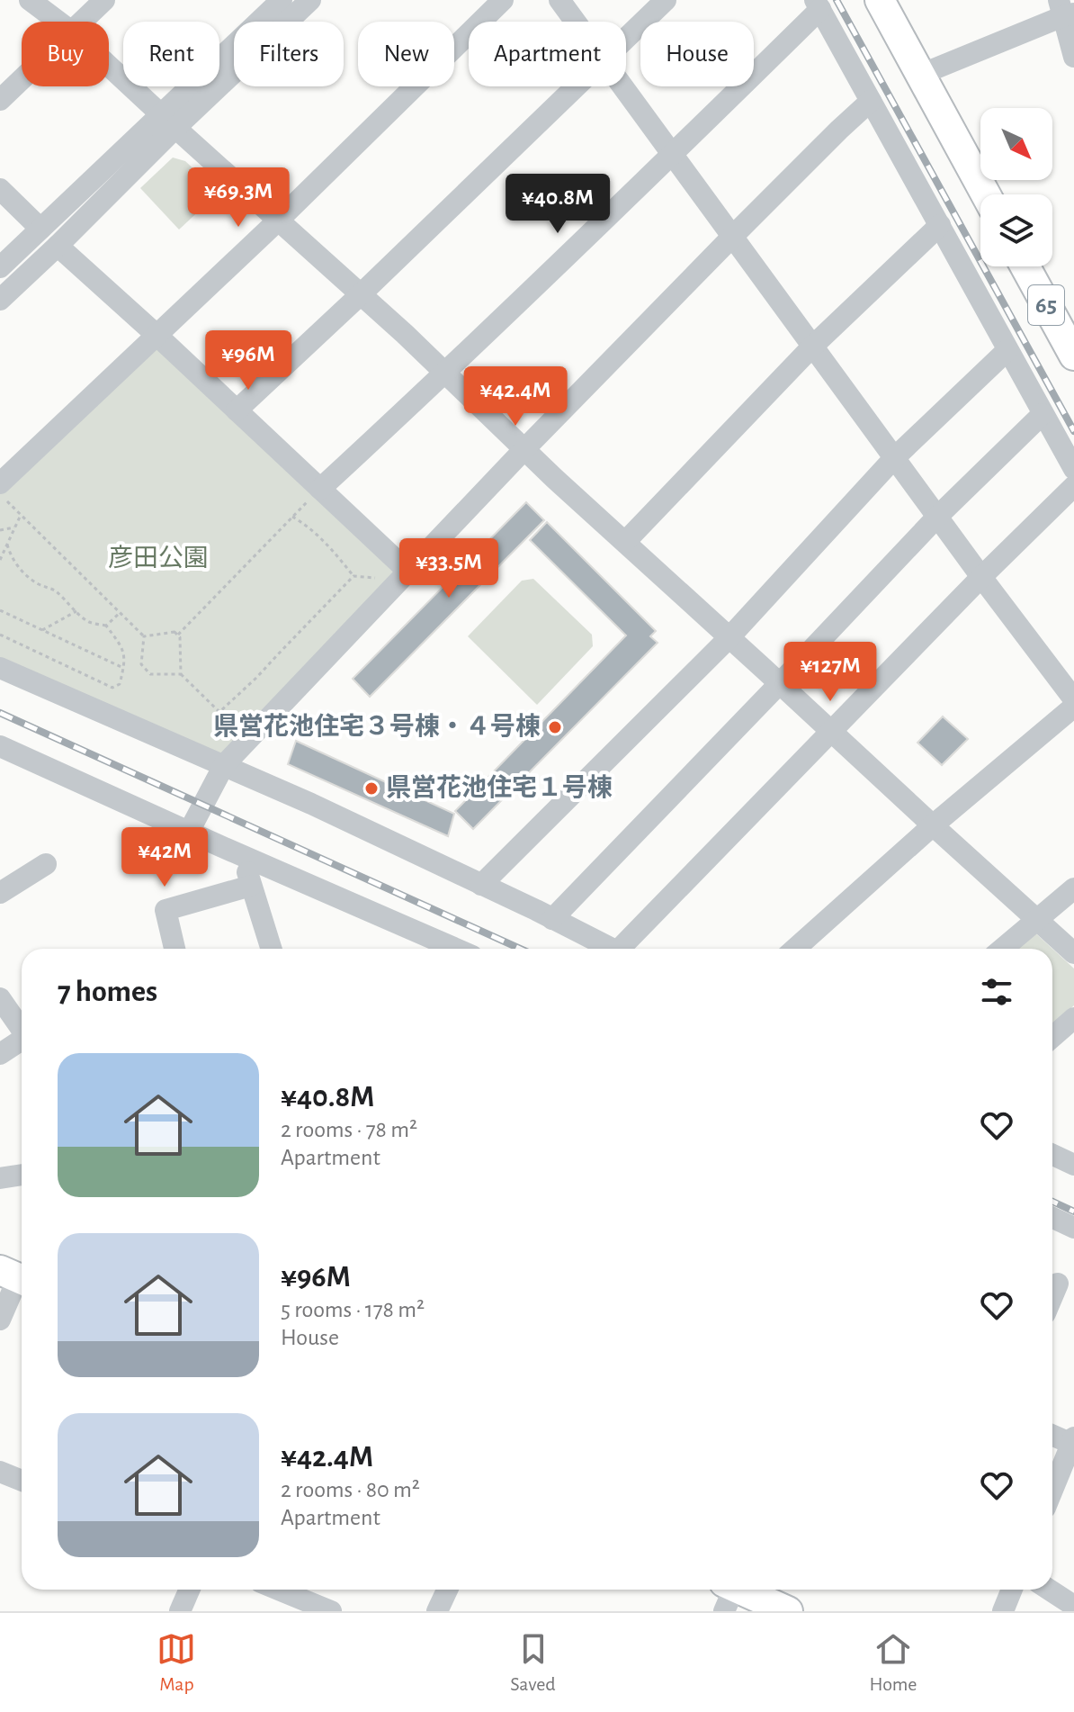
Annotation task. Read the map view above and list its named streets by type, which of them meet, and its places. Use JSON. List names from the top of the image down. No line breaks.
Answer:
{"streets":{"main road":["65"]},"parks":["彦田公園"],"places":["県営花池住宅３号棟・４号棟","県営花池住宅１号棟"],"north":"bottom right","page":{"chip":["Buy","Rent","Filters","New","Apartment","House"],"price":["¥69.3M","¥40.8M","¥96M","¥42.4M","¥33.5M","¥127M","¥42M"],"heading":"7 homes","list":[{"name":"¥40.8M","note":"2 rooms · 78 m² · Apartment"},{"name":"¥96M","note":"5 rooms · 178 m² · House"},{"name":"¥42.4M","note":"2 rooms · 80 m² · Apartment"}],"tabs":["Map","Saved","Home"]}}
